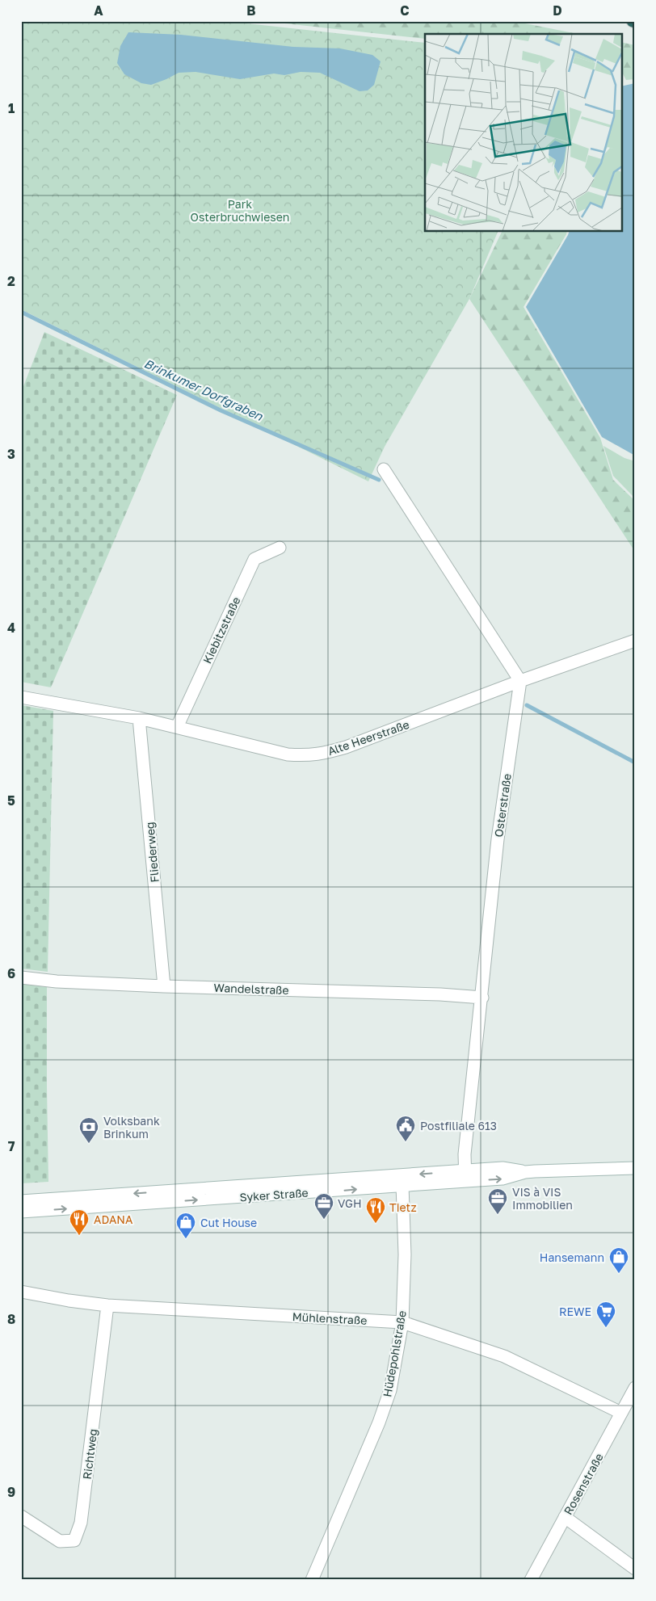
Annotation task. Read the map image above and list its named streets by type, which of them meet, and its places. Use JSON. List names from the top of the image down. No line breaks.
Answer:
{"streets":{"street":["Kiebitzstraße","Alte Heerstraße","Osterstraße","Fliederweg","Wandelstraße","Syker Straße","Mühlenstraße","Hüdepohlstraße","Richtweg","Rosenstraße"]},"crossings":[["Kiebitzstraße","Alte Heerstraße"],["Alte Heerstraße","Osterstraße"],["Alte Heerstraße","Fliederweg"],["Osterstraße","Wandelstraße"],["Osterstraße","Syker Straße"],["Fliederweg","Wandelstraße"],["Syker Straße","Hüdepohlstraße"],["Mühlenstraße","Hüdepohlstraße"],["Mühlenstraße","Richtweg"],["Mühlenstraße","Rosenstraße"]],"water":["Brinkumer Dorfgraben"],"parks":["Park Osterbruchwiesen"],"places":{"public building":["Postfiliale 613"],"bank":["Volksbank Brinkum"],"office":["VIS à VIS Immobilien","VGH"],"restaurant":["Tietz","ADANA"],"shop":["Cut House","Hansemann"],"supermarket":["REWE"]},"grid":{"columns":["A","B","C","D"],"rows":["1","2","3","4","5","6","7","8","9"]}}
